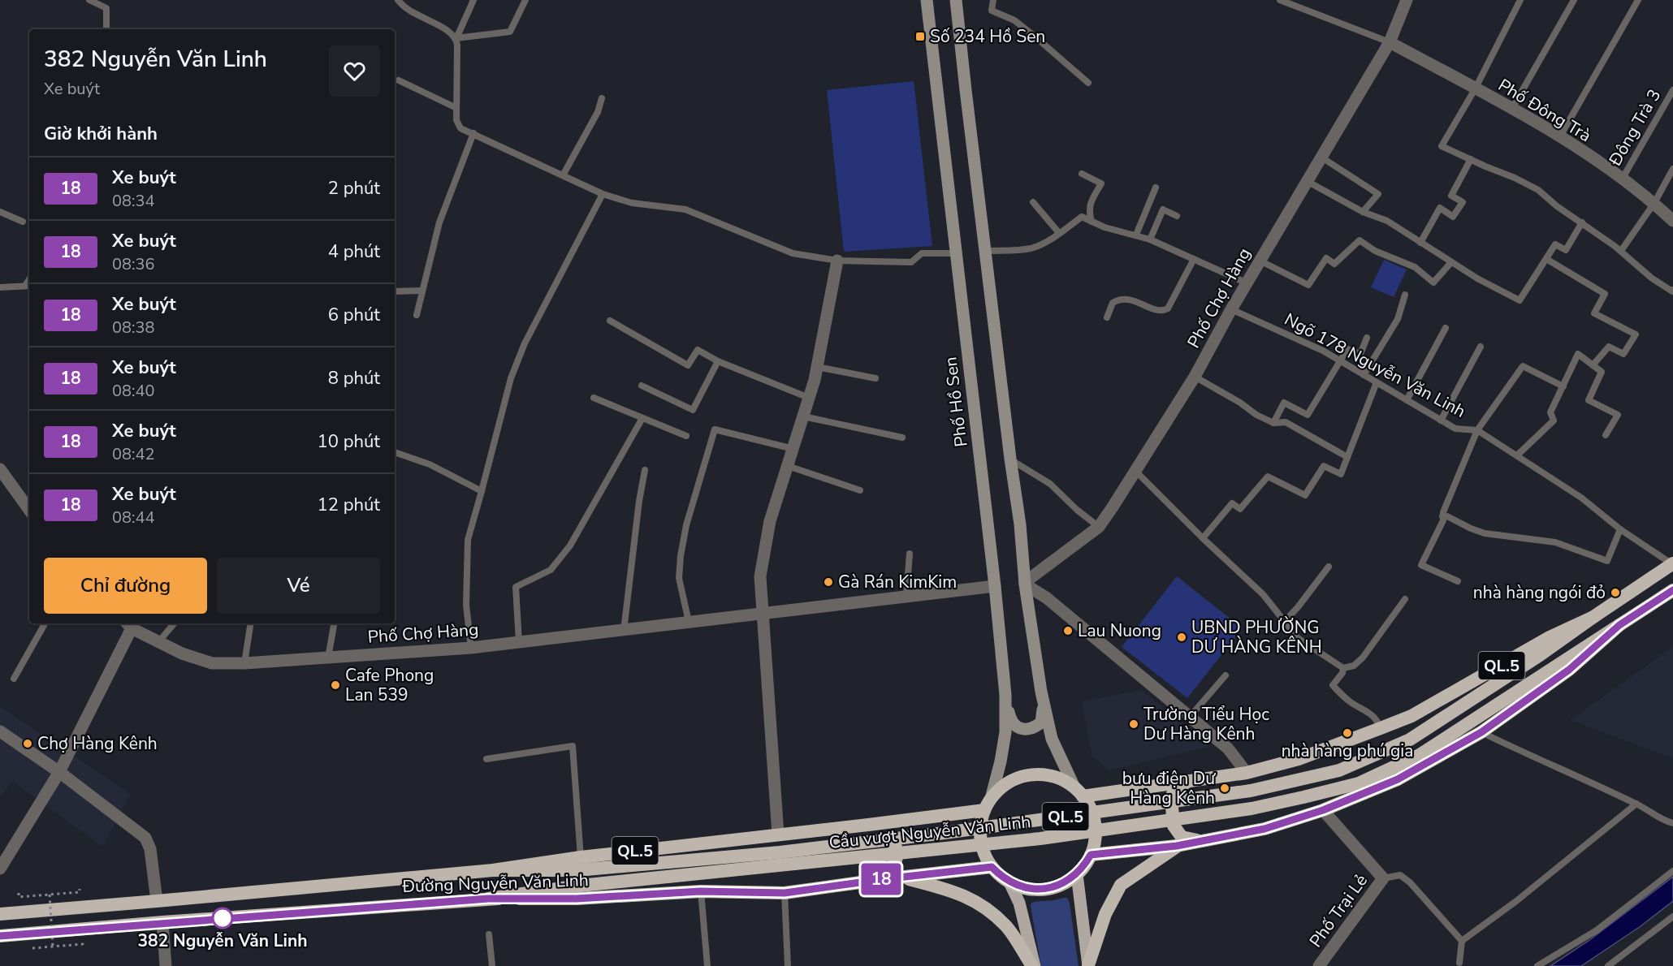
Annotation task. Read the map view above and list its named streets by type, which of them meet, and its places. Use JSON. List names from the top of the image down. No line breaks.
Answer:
{"streets":{"highway":["QL.5","Cầu vượt Nguyễn Văn Linh","Đường Nguyễn Văn Linh"],"main road":["Phố Hồ Sen"],"street":["Phố Đông Trà","Phố Chợ Hàng","Phố Trại Lẻ"],"lane":["Đông Trà 3","Ngõ 178 Nguyễn Văn Linh"]},"crossings":[["Phố Đông Trà","Đông Trà 3"],["Phố Đông Trà","Phố Chợ Hàng"],["Phố Chợ Hàng","Ngõ 178 Nguyễn Văn Linh"],["Phố Chợ Hàng","Phố Hồ Sen"],["Ngõ 178 Nguyễn Văn Linh","QL.5"],["Phố Hồ Sen","QL.5"],["Phố Hồ Sen","Đường Nguyễn Văn Linh"],["QL.5","Cầu vượt Nguyễn Văn Linh"],["QL.5","Đường Nguyễn Văn Linh"],["QL.5","Phố Trại Lẻ"],["Cầu vượt Nguyễn Văn Linh","Đường Nguyễn Văn Linh"]],"places":{"transit":["Số 234 Hồ Sen"],"other":["Gà Rán KimKim","nhà hàng ngói đỏ","Lau Nuong","UBND PHƯỜNG DƯ HÀNG KÊNH","Cafe Phong Lan 539","Trường Tiểu Học Dư Hàng Kênh","nhà hàng phú gia","Chợ Hàng Kênh","bưu điện Dư Hàng Kênh","382 Nguyễn Văn Linh"]},"lines":["bus line 18"],"page":{"on_map":"18","heading":[["382 Nguyễn Văn Linh","Xe buýt"],"Giờ khởi hành"],"list":[{"mark":"18","name":"Xe buýt","note":"08:34","value":"2 phút"},{"mark":"18","name":"Xe buýt","note":"08:36","value":"4 phút"},{"mark":"18","name":"Xe buýt","note":"08:38","value":"6 phút"},{"mark":"18","name":"Xe buýt","note":"08:40","value":"8 phút"},{"mark":"18","name":"Xe buýt","note":"08:42","value":"10 phút"},{"mark":"18","name":"Xe buýt","note":"08:44","value":"12 phút"}],"buttons":["Chỉ đường","Vé"]}}
